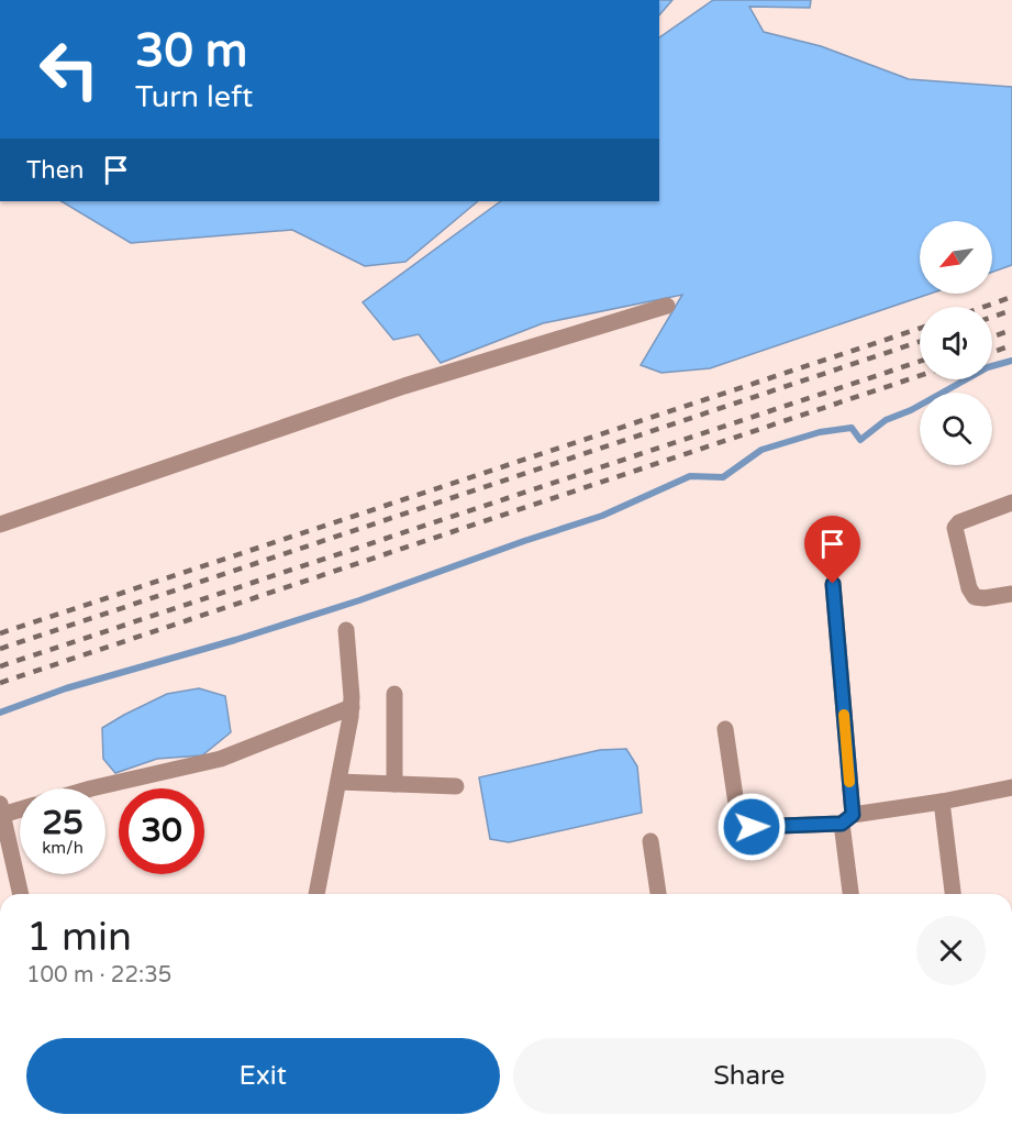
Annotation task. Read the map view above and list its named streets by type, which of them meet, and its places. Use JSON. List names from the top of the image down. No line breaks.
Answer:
{"north":"bottom left","page":{"turn":["30 m","Turn left"],"then":"Then","speed":"25 km/h","limit":"30","heading":["1 min","100 m · 22:35"],"buttons":["Exit","Share"]}}
